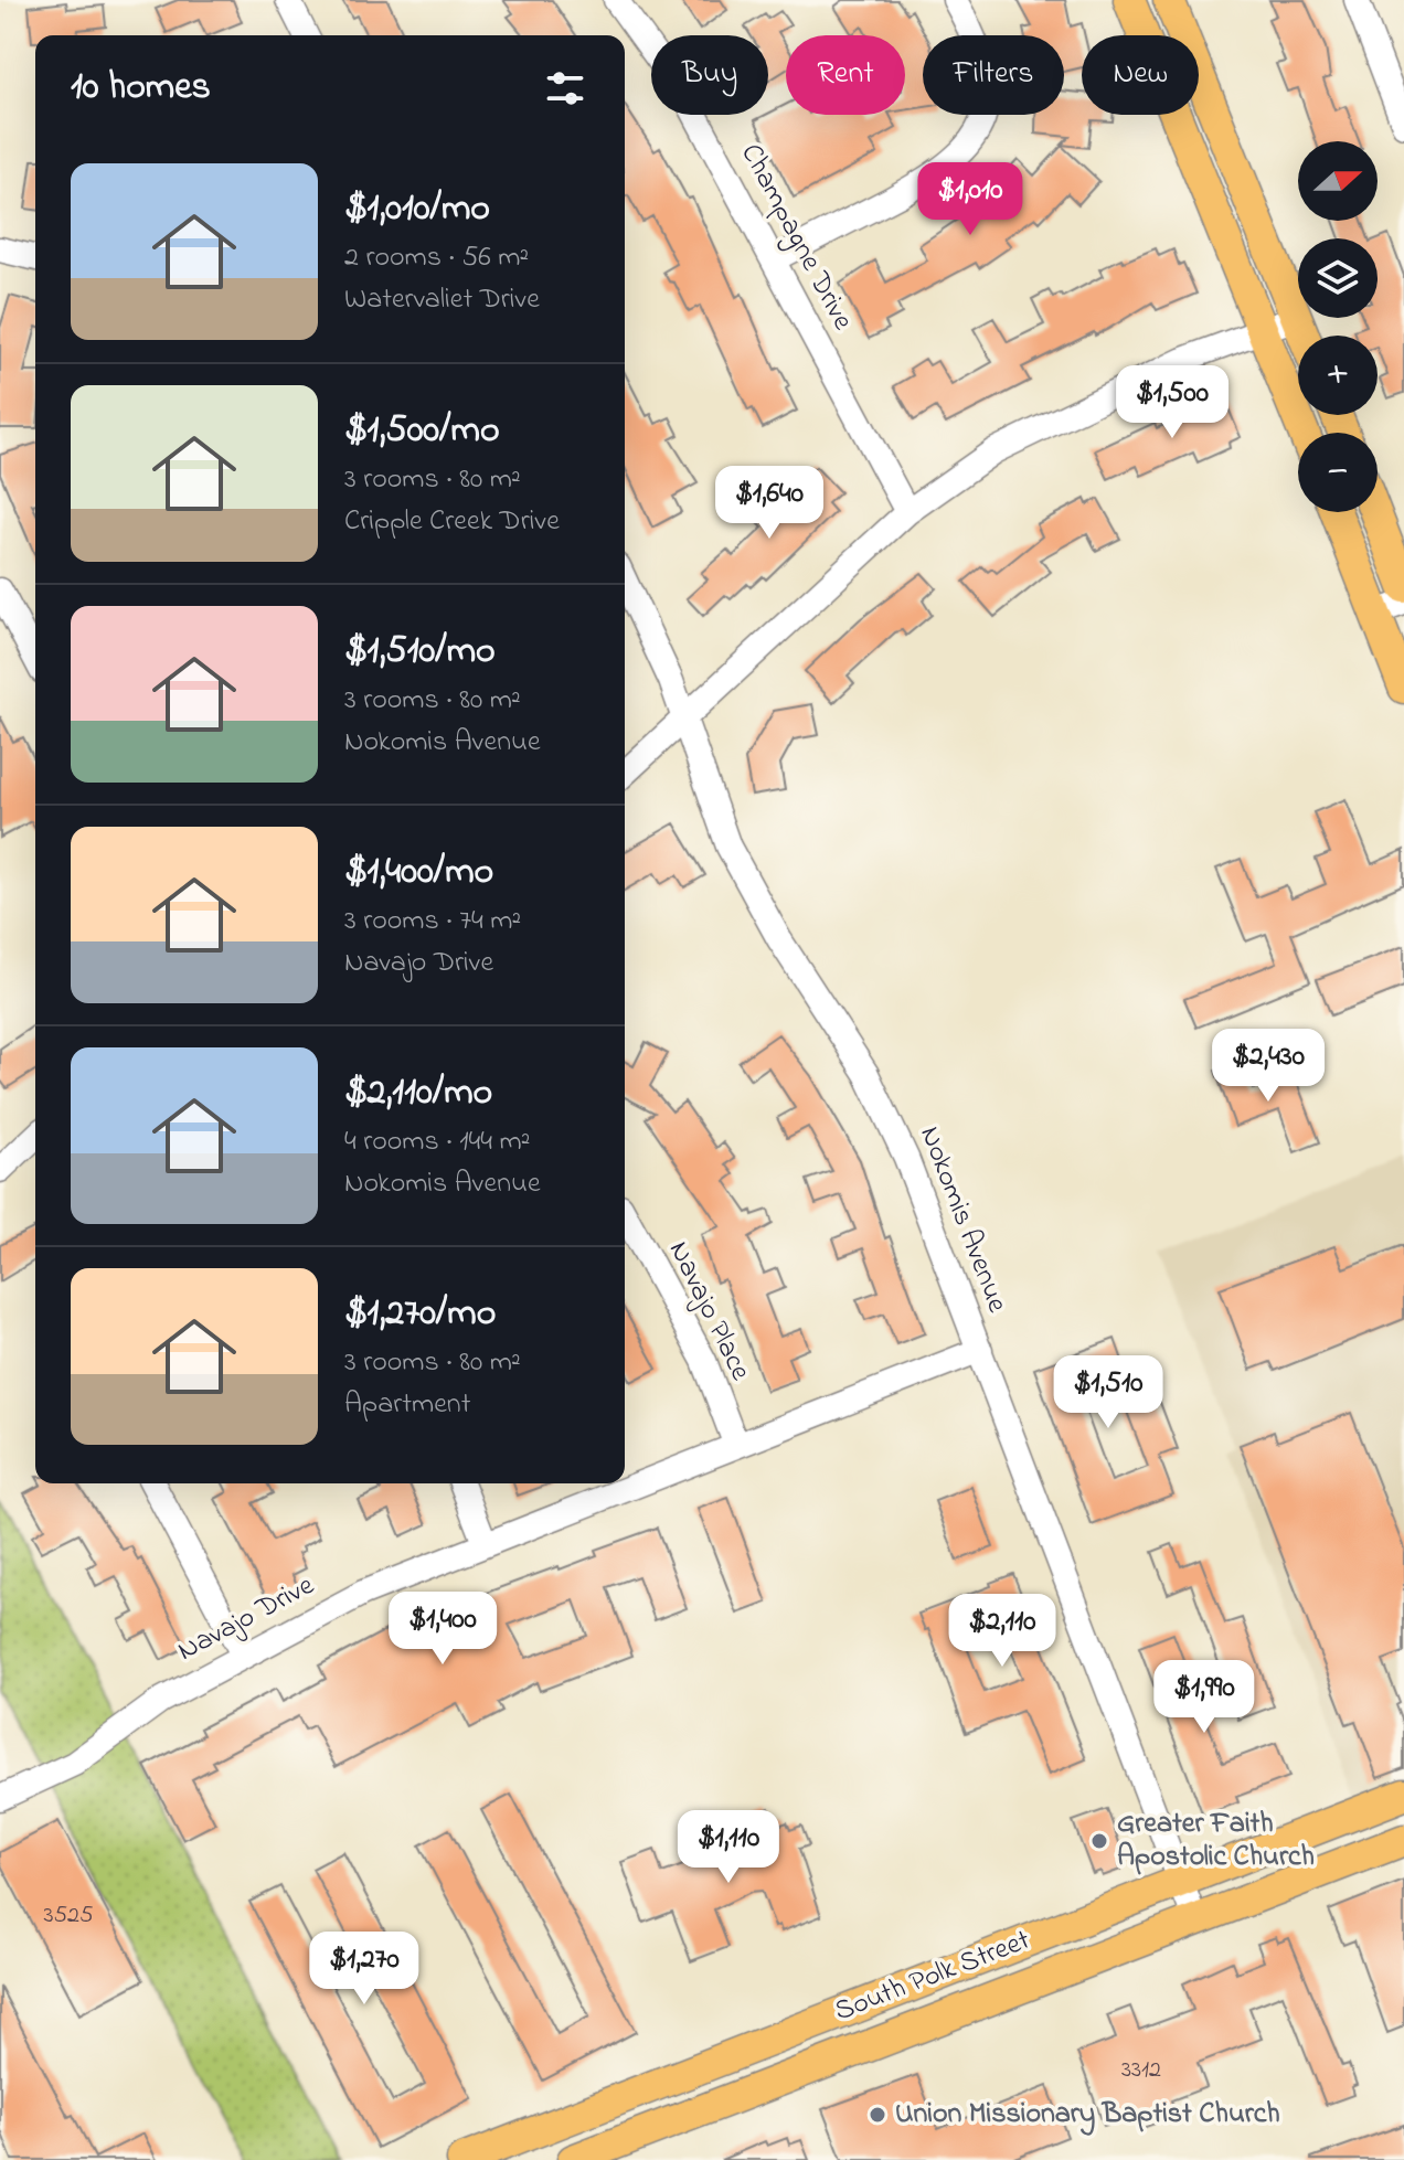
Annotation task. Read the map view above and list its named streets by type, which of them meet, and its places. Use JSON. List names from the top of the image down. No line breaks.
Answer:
{"streets":{"main road":["South Polk Street"],"street":["Champagne Drive","Nokomis Avenue","Navajo Place","Navajo Drive"]},"crossings":[["Nokomis Avenue","Navajo Drive"],["Nokomis Avenue","South Polk Street"],["Navajo Place","Navajo Drive"]],"places":["Greater Faith Apostolic Church","Union Missionary Baptist Church"],"house_numbers":["3525","3312"],"north":"right","page":{"chip":["Buy","Rent","Filters","New"],"heading":"10 homes","map_buttons":["+","−"],"list":[{"name":"$1,010/mo","note":"2 rooms · 56 m² · Watervaliet Drive"},{"name":"$1,500/mo","note":"3 rooms · 80 m² · Cripple Creek Drive"},{"name":"$1,510/mo","note":"3 rooms · 80 m² · Nokomis Avenue"},{"name":"$1,400/mo","note":"3 rooms · 74 m² · Navajo Drive"},{"name":"$2,110/mo","note":"4 rooms · 144 m² · Nokomis Avenue"},{"name":"$1,270/mo","note":"3 rooms · 80 m² · Apartment"}],"price":["$1,010","$1,500","$1,640","$2,430","$1,510","$1,400","$2,110","$1,990","$1,110","$1,270"]}}
